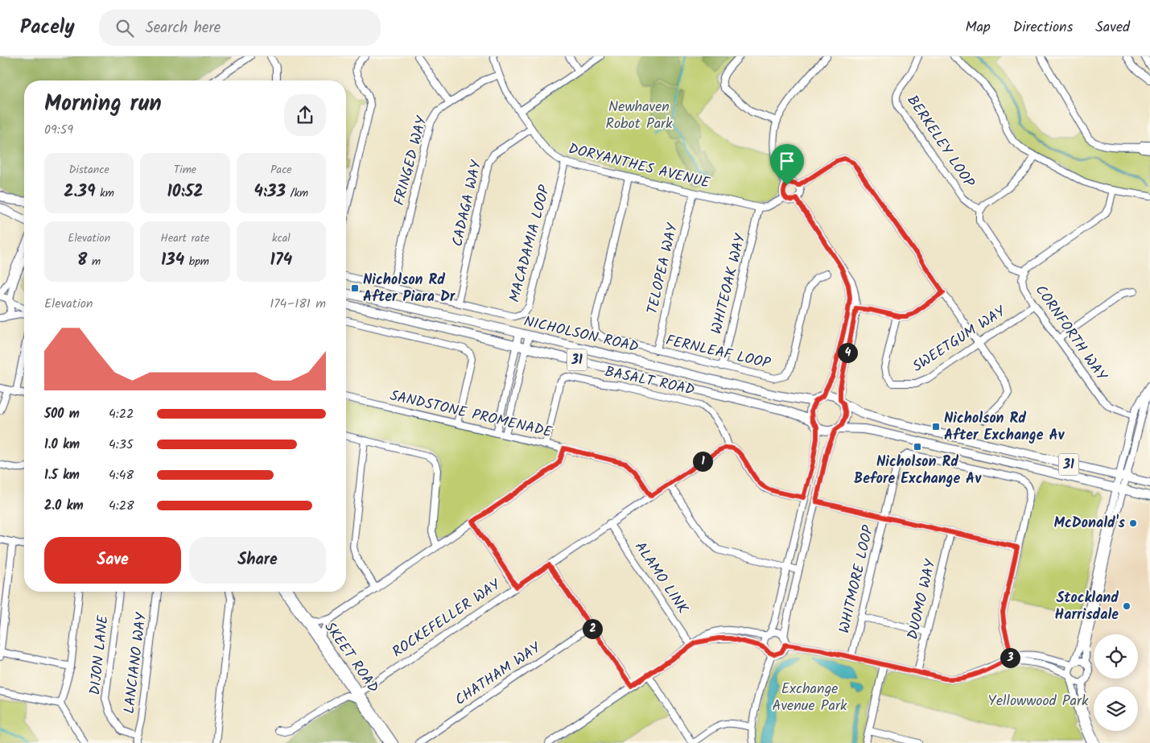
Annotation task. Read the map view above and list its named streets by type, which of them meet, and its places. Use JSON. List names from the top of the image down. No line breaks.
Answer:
{"streets":{"main road":["NICHOLSON ROAD","31"],"street":["BERKELEY LOOP","FRINGED WAY","DORYANTHES AVENUE","CADAGA WAY","MACADAMIA LOOP","TELOPEA WAY","WHITEOAK WAY","CORNFORTH WAY","SWEETGUM WAY","FERNLEAF LOOP","BASALT ROAD","SANDSTONE PROMENADE","ALAMO LINK","WHITMORE LOOP","DUOMO WAY","ROCKEFELLER WAY","DIJON LANE","SKEET ROAD","LANCIANO WAY","CHATHAM WAY"]},"crossings":[["FRINGED WAY","DORYANTHES AVENUE"],["FRINGED WAY","MACADAMIA LOOP"],["DORYANTHES AVENUE","CADAGA WAY"],["DORYANTHES AVENUE","MACADAMIA LOOP"],["DORYANTHES AVENUE","TELOPEA WAY"],["DORYANTHES AVENUE","WHITEOAK WAY"],["DORYANTHES AVENUE","FERNLEAF LOOP"],["CADAGA WAY","MACADAMIA LOOP"],["TELOPEA WAY","FERNLEAF LOOP"],["WHITEOAK WAY","FERNLEAF LOOP"],["CORNFORTH WAY","SWEETGUM WAY"],["NICHOLSON ROAD","31"],["BASALT ROAD","SANDSTONE PROMENADE"],["BASALT ROAD","ROCKEFELLER WAY"],["SANDSTONE PROMENADE","ROCKEFELLER WAY"],["ALAMO LINK","ROCKEFELLER WAY"],["ROCKEFELLER WAY","SKEET ROAD"],["DIJON LANE","LANCIANO WAY"]],"parks":["Newhaven Robot Park","Exchange Avenue Park","Yellowwood Park"],"places":{"transit":["Nicholson Rd After Piara Dr","Nicholson Rd After Exchange Av","Nicholson Rd Before Exchange Av"],"other":["McDonald's","Stockland Harrisdale"]},"page":{"header":"Pacely","search":"Search here","nav":["Map","Directions","Saved"],"heading":["Morning run","09:59"],"stats":[["Distance","2.39 km"],["Time","10:52"],["Pace","4:33 /km"],["Elevation","8 m"],["Heart rate","134 bpm"],["kcal","174"]],"chart":["Elevation","174–181 m"],"pins":["4","1","2","3"],"list":[{"name":"500 m","note":"4:22"},{"name":"1.0 km","note":"4:35"},{"name":"1.5 km","note":"4:48"},{"name":"2.0 km","note":"4:28"}],"buttons":["Save","Share"]}}
